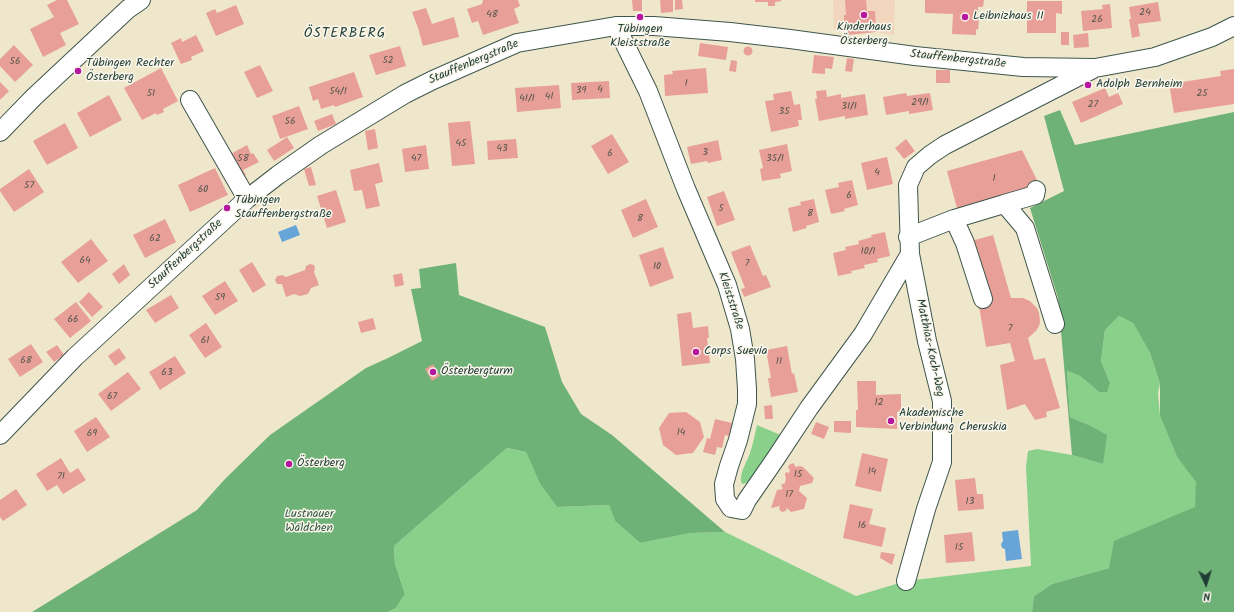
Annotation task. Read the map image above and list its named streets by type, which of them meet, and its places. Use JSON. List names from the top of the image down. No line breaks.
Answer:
{"streets":{"street":["Stauffenbergstraße","Kleiststraße","Matthias-Koch-Weg"]},"crossings":[["Stauffenbergstraße","Kleiststraße"],["Stauffenbergstraße","Matthias-Koch-Weg"],["Kleiststraße","Matthias-Koch-Weg"]],"districts":["ÖSTERBERG"],"parks":["Lustnauer Wäldchen"],"places":["Kinderhaus Österberg","Tübingen Kleiststraße","Leibnizhaus II","Tübingen Rechter Österberg","Adolph Bernheim","Tübingen Stauffenbergstraße","Corps Suevia","Österbergturm","Akademische Verbindung Cheruskia","Österberg"],"house_numbers":["24","48","26","52","56","1","4","39","54/1","51","25","41","41/1","29/1","27","31/1","35","56","45","43","3","6","58","47","35/1","4","1","57","60","6","5","8","8","62","10/1","64","7","10","59","66","7","61","68","11","63","67","12","14","69","14","15","71","17","13","16","15"],"north":"bottom"}
